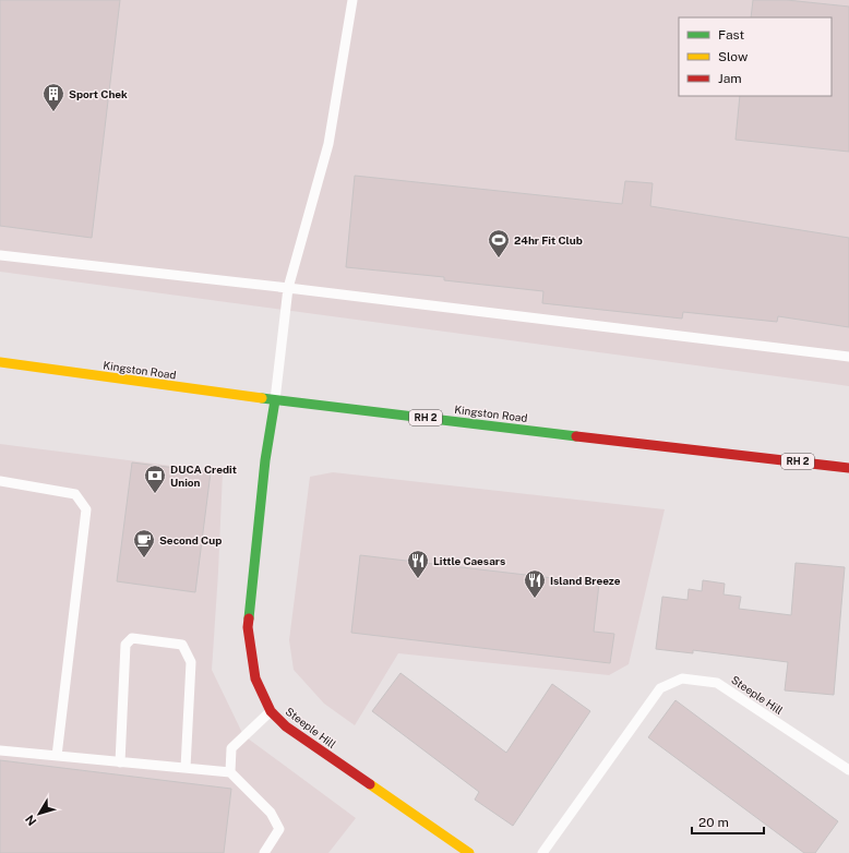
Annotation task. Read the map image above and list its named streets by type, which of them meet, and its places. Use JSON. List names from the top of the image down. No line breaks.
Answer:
{"streets":{"main road":["Kingston Road","RH 2","Steeple Hill"]},"crossings":[["Kingston Road","Steeple Hill"]],"places":{"building":["Sport Chek"],"sports":["24hr Fit Club"],"bank":["DUCA Credit Union"],"cafe":["Second Cup"],"restaurant":["Little Caesars","Island Breeze"]},"legend":["Fast","Slow","Jam"],"scale_bar":"20 m","north":"bottom left"}
